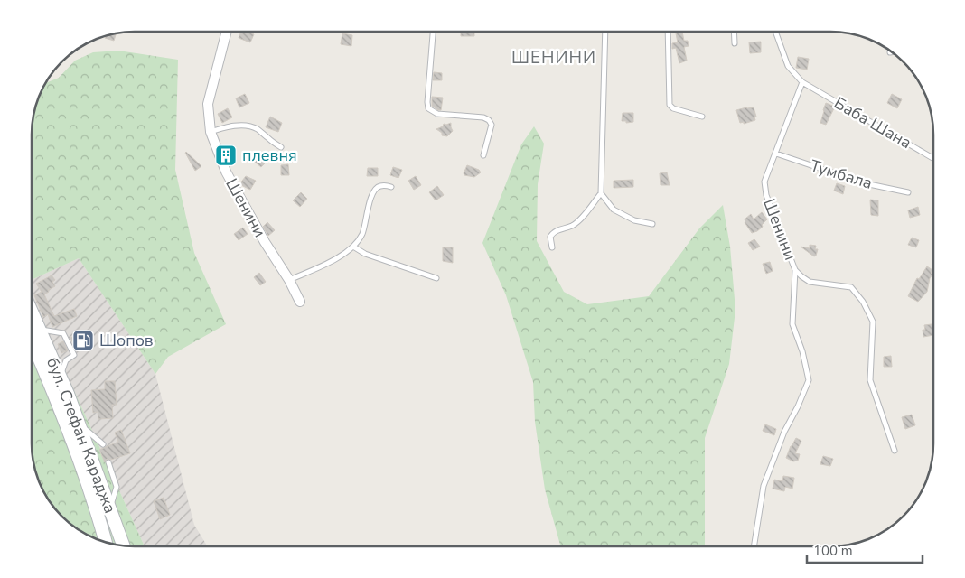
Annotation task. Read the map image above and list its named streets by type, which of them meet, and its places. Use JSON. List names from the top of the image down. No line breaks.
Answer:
{"streets":{"main road":["бул. Стефан Караджа"],"street":["Шенини"],"lane":["Баба Шана","Тумбала"]},"crossings":[["Баба Шана","Шенини"],["Тумбала","Шенини"]],"districts":["ШЕНИНИ"],"places":{"building":["плевня"],"fuel station":["Шопов"]},"scale_bar":"100 m"}
